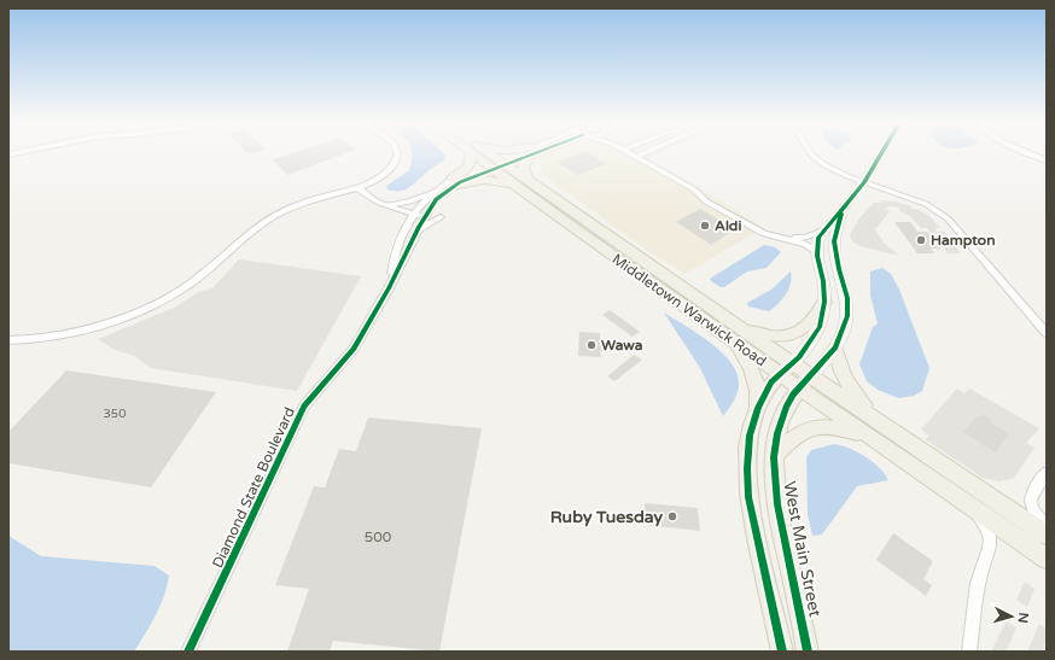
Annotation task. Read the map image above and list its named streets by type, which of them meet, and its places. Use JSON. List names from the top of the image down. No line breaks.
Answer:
{"streets":{"main road":["Middletown Warwick Road","West Main Street"],"street":["Diamond State Boulevard"]},"crossings":[["Middletown Warwick Road","Diamond State Boulevard"],["Middletown Warwick Road","West Main Street"]],"places":["Aldi","Hampton","Wawa","Ruby Tuesday"],"house_numbers":["350","500"],"north":"right"}
